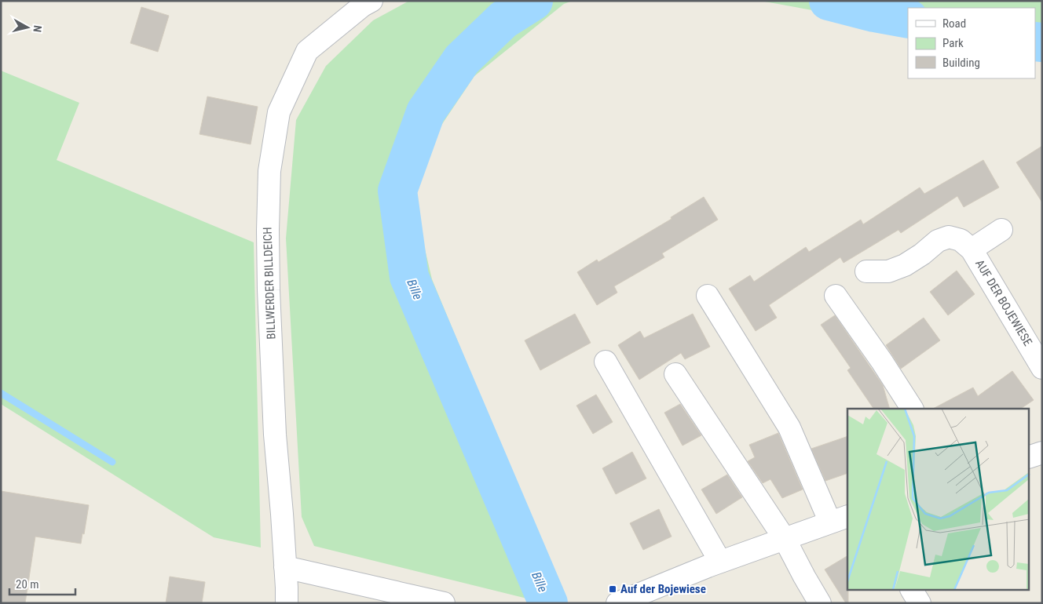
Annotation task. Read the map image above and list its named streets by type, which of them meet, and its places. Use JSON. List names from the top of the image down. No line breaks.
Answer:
{"streets":{"street":["BILLWERDER BILLDEICH","AUF DER BOJEWIESE"]},"water":["Bille"],"places":{"transit":["Auf der Bojewiese"]},"legend":["Road","Park","Building"],"scale_bar":"20 m","north":"right"}
